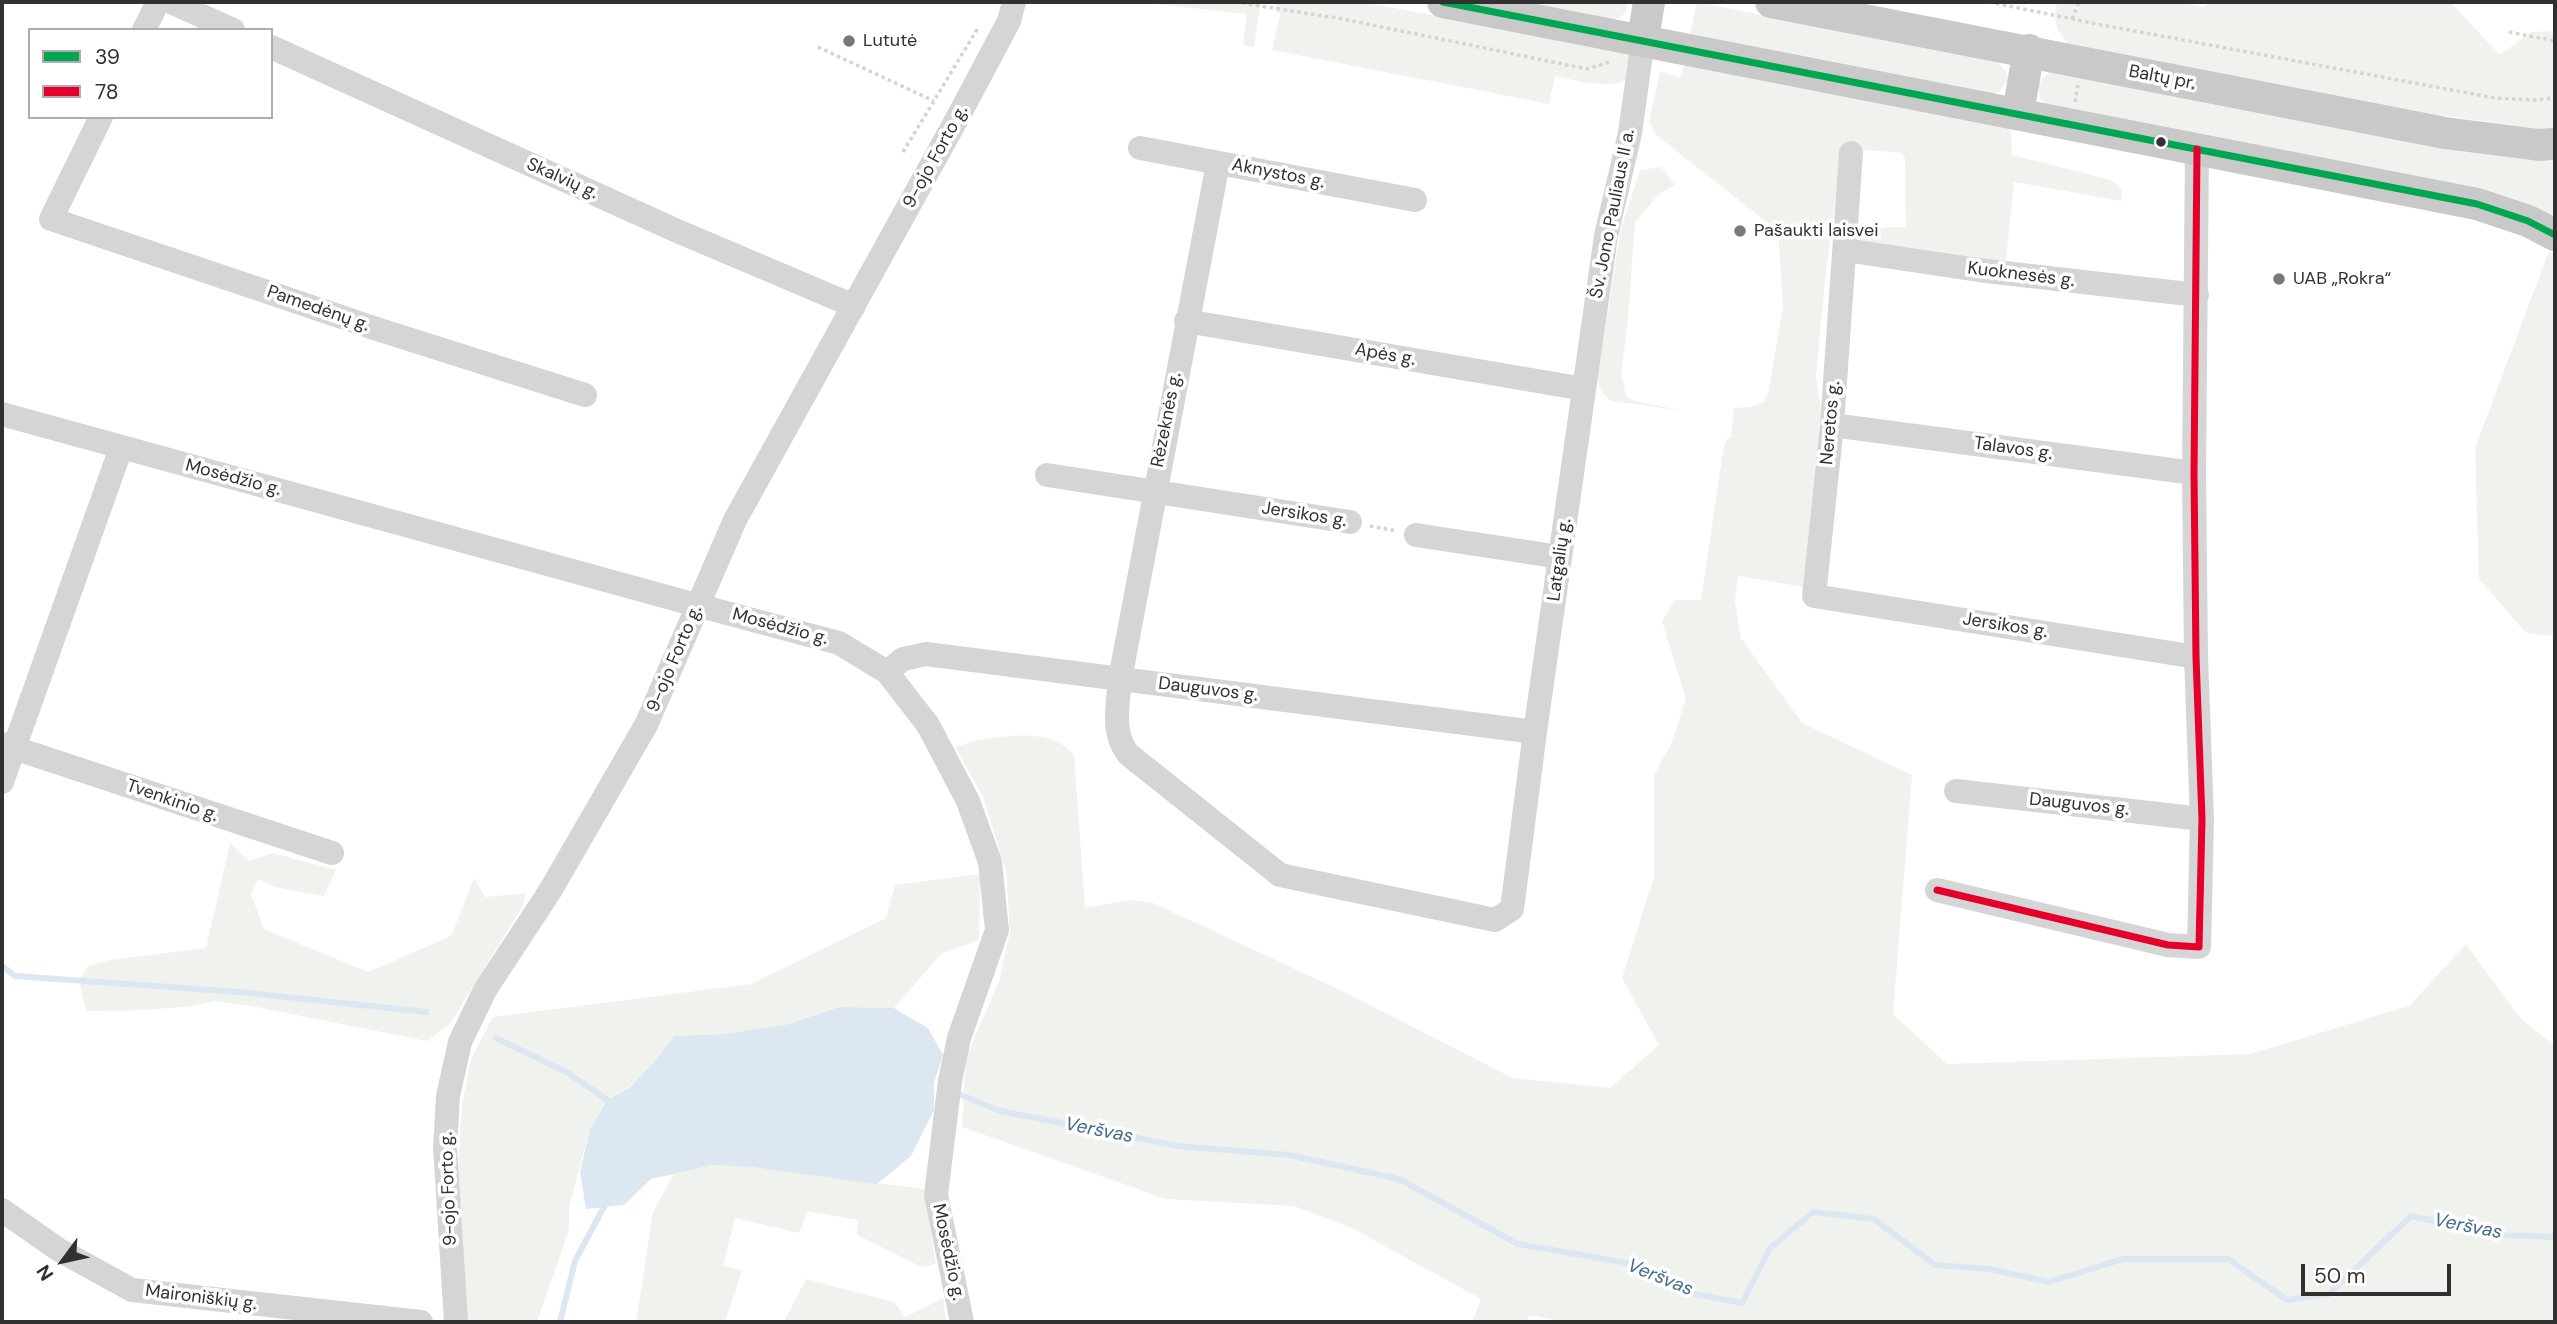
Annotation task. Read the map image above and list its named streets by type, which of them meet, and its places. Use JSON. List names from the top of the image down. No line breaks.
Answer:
{"streets":{"main road":["Baltų pr."],"street":["9-ojo Forto g.","Aknystos g.","Skalvių g.","Šv. Jono Pauliaus II a.","Kuoknesės g.","Pamedėnų g.","Apės g.","Rėzeknės g.","Neretos g.","Talavos g.","Mosėdžio g.","Jersikos g.","Latgalių g.","Dauguvos g.","Tvenkinio g.","Maironiškių g."]},"crossings":[["9-ojo Forto g.","Skalvių g."],["9-ojo Forto g.","Mosėdžio g."],["Aknystos g.","Rėzeknės g."],["Šv. Jono Pauliaus II a.","Apės g."],["Šv. Jono Pauliaus II a.","Latgalių g."],["Kuoknesės g.","Neretos g."],["Apės g.","Rėzeknės g."],["Apės g.","Latgalių g."],["Rėzeknės g.","Jersikos g."],["Rėzeknės g.","Latgalių g."],["Rėzeknės g.","Dauguvos g."],["Neretos g.","Talavos g."],["Neretos g.","Jersikos g."],["Mosėdžio g.","Dauguvos g."],["Latgalių g.","Dauguvos g."]],"water":["Veršvas"],"places":["Lututė","Pašaukti laisvei","UAB „Rokra“"],"lines":["transit line 39","transit line 78"],"legend":["39","78"],"scale_bar":"50 m","north":"bottom left"}
